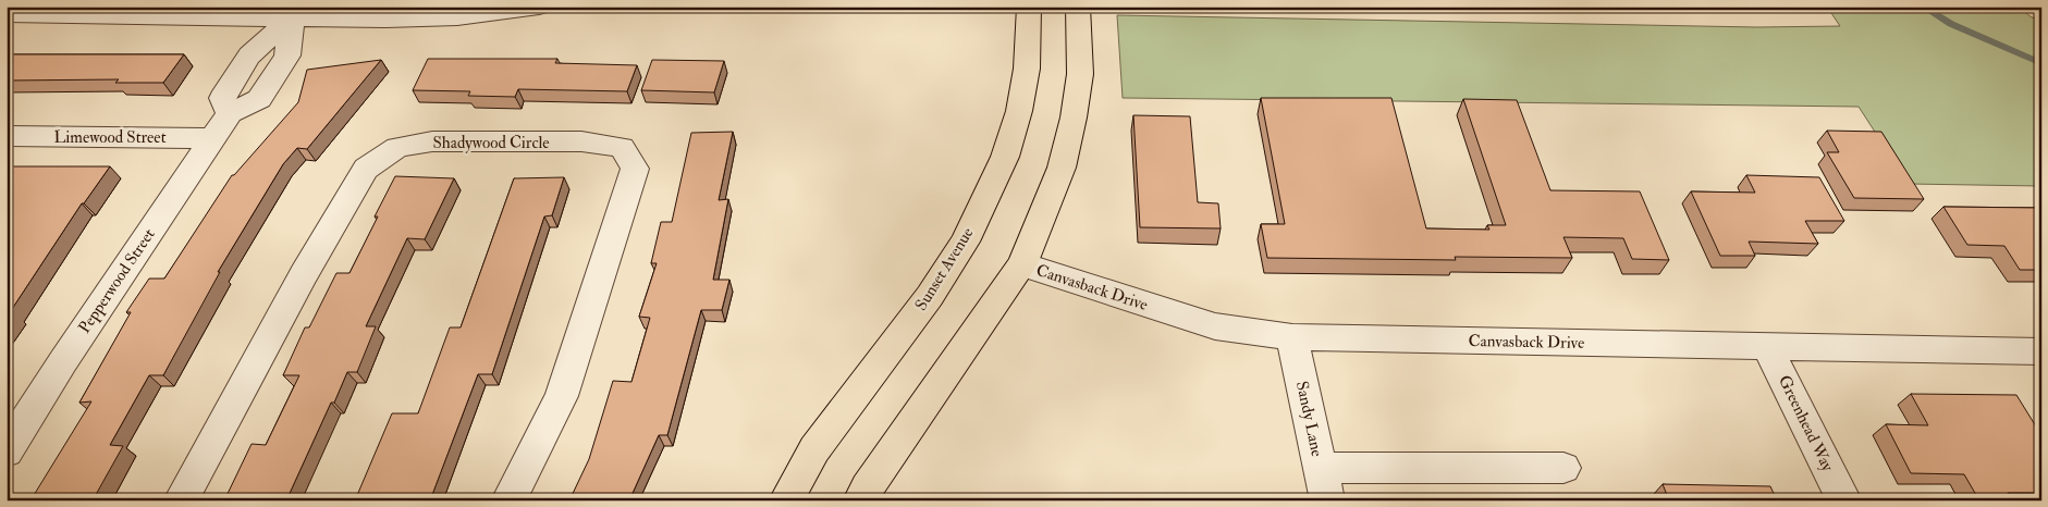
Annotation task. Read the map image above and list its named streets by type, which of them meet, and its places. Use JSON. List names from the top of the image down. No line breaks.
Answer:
{"streets":{"main road":["Sunset Avenue"],"street":["Limewood Street","Shadywood Circle","Pepperwood Street","Canvasback Drive","Sandy Lane","Greenhead Way"]},"crossings":[["Limewood Street","Pepperwood Street"],["Canvasback Drive","Sandy Lane"],["Canvasback Drive","Greenhead Way"]]}
